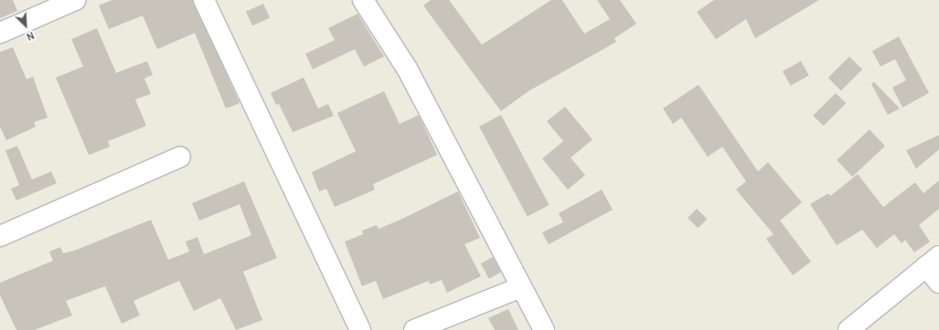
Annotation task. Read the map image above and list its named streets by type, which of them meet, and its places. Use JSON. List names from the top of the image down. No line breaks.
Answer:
{"north":"bottom right"}
